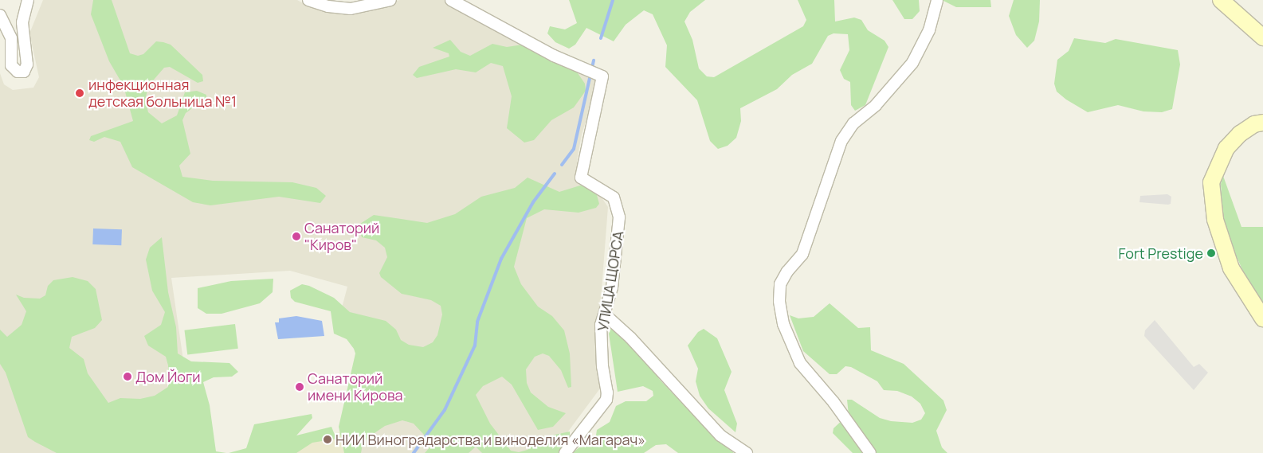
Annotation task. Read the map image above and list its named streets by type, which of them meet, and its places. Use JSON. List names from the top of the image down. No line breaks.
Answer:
{"streets":{"street":["УЛИЦА ЩОРСА"]},"places":["инфекционная детская больница №1","Санаторий \"Киров\"","Fort Prestige","Дом Йоги","Санаторий имени Кирова","НИИ Виноградарства и виноделия «Магарач»"]}
